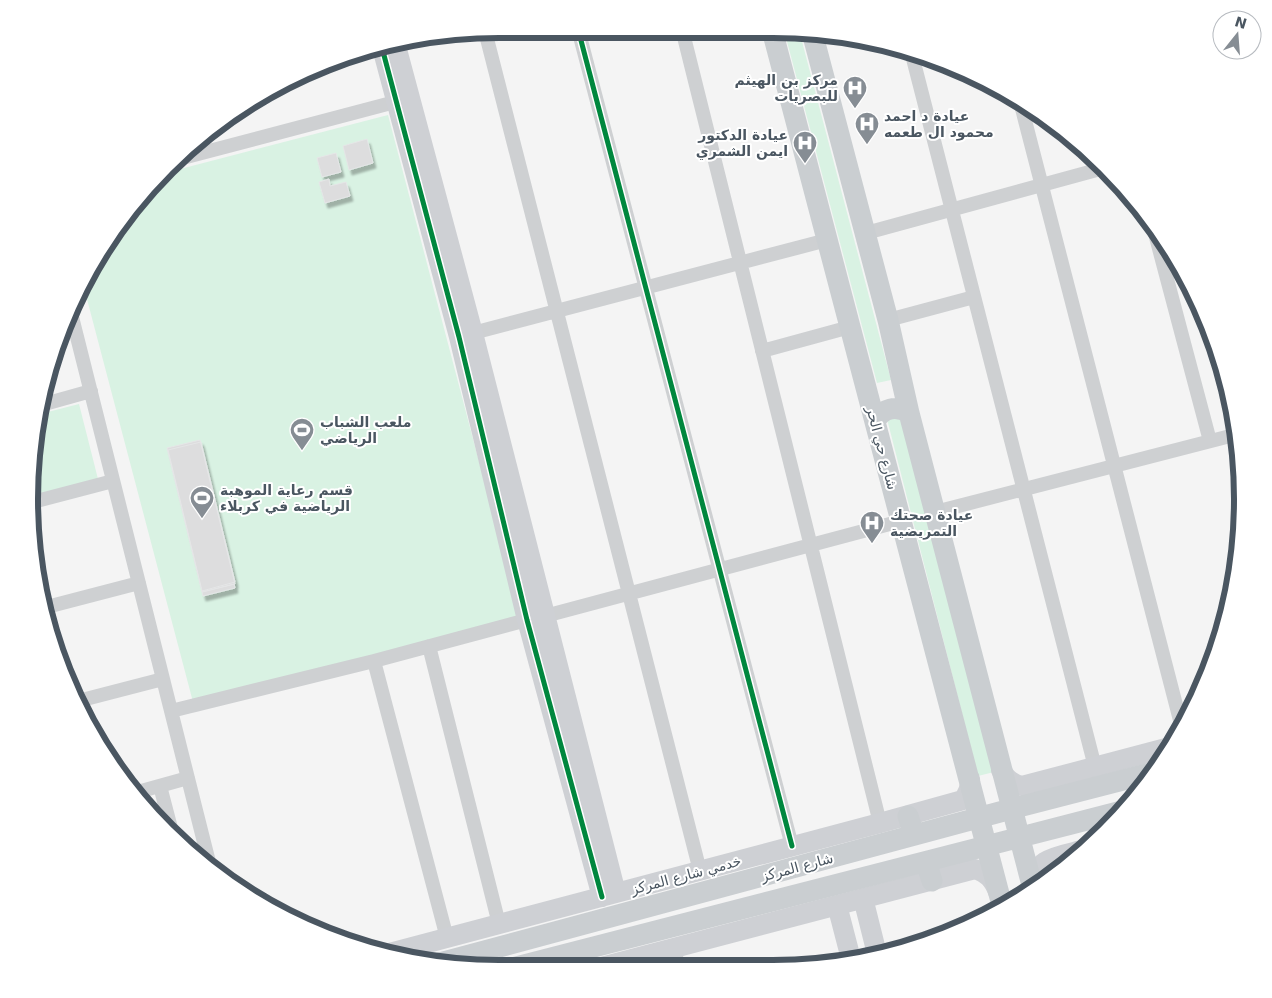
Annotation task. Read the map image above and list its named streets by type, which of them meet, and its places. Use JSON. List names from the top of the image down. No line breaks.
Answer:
{"streets":{"main road":["شارع حي الحر","شارع المركز"],"street":["خدمي شارع المركز"]},"crossings":[["شارع حي الحر","شارع المركز"],["شارع حي الحر","خدمي شارع المركز"],["شارع المركز","خدمي شارع المركز"]],"places":{"hospital":["مركز بن الهيثم للبصريات","عيادة د احمد محمود ال طعمه","عيادة الدكتور ايمن الشمري","عيادة صحتك التمريضية"],"sports":["ملعب الشباب الرياضي","قسم رعاية الموهبة الرياضية في كربلاء"]},"north":"top"}
